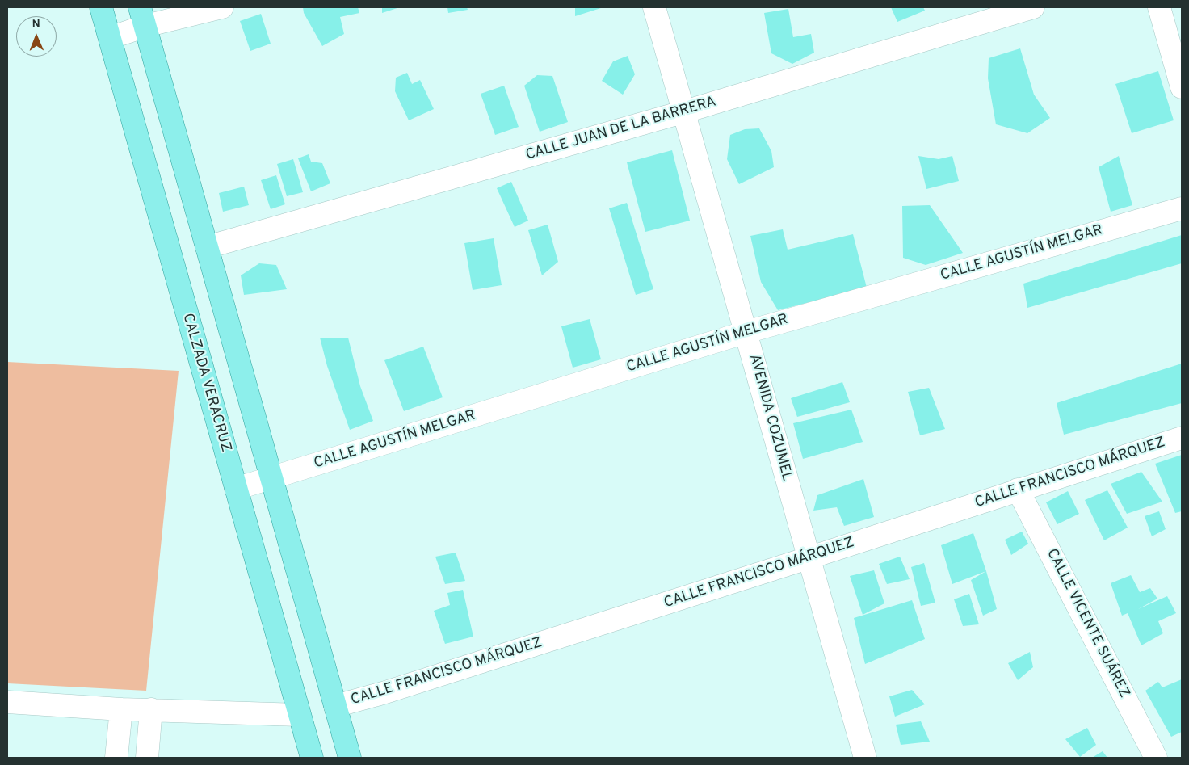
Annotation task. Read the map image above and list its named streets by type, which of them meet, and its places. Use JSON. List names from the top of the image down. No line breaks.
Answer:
{"streets":{"main road":["CALZADA VERACRUZ"],"street":["CALLE JUAN DE LA BARRERA","CALLE AGUSTÍN MELGAR","AVENIDA COZUMEL","CALLE FRANCISCO MÁRQUEZ","CALLE VICENTE SUÁREZ"]},"crossings":[["CALLE JUAN DE LA BARRERA","AVENIDA COZUMEL"],["CALLE AGUSTÍN MELGAR","CALZADA VERACRUZ"],["CALLE AGUSTÍN MELGAR","AVENIDA COZUMEL"],["AVENIDA COZUMEL","CALLE FRANCISCO MÁRQUEZ"],["CALLE FRANCISCO MÁRQUEZ","CALLE VICENTE SUÁREZ"]],"north":"top"}
